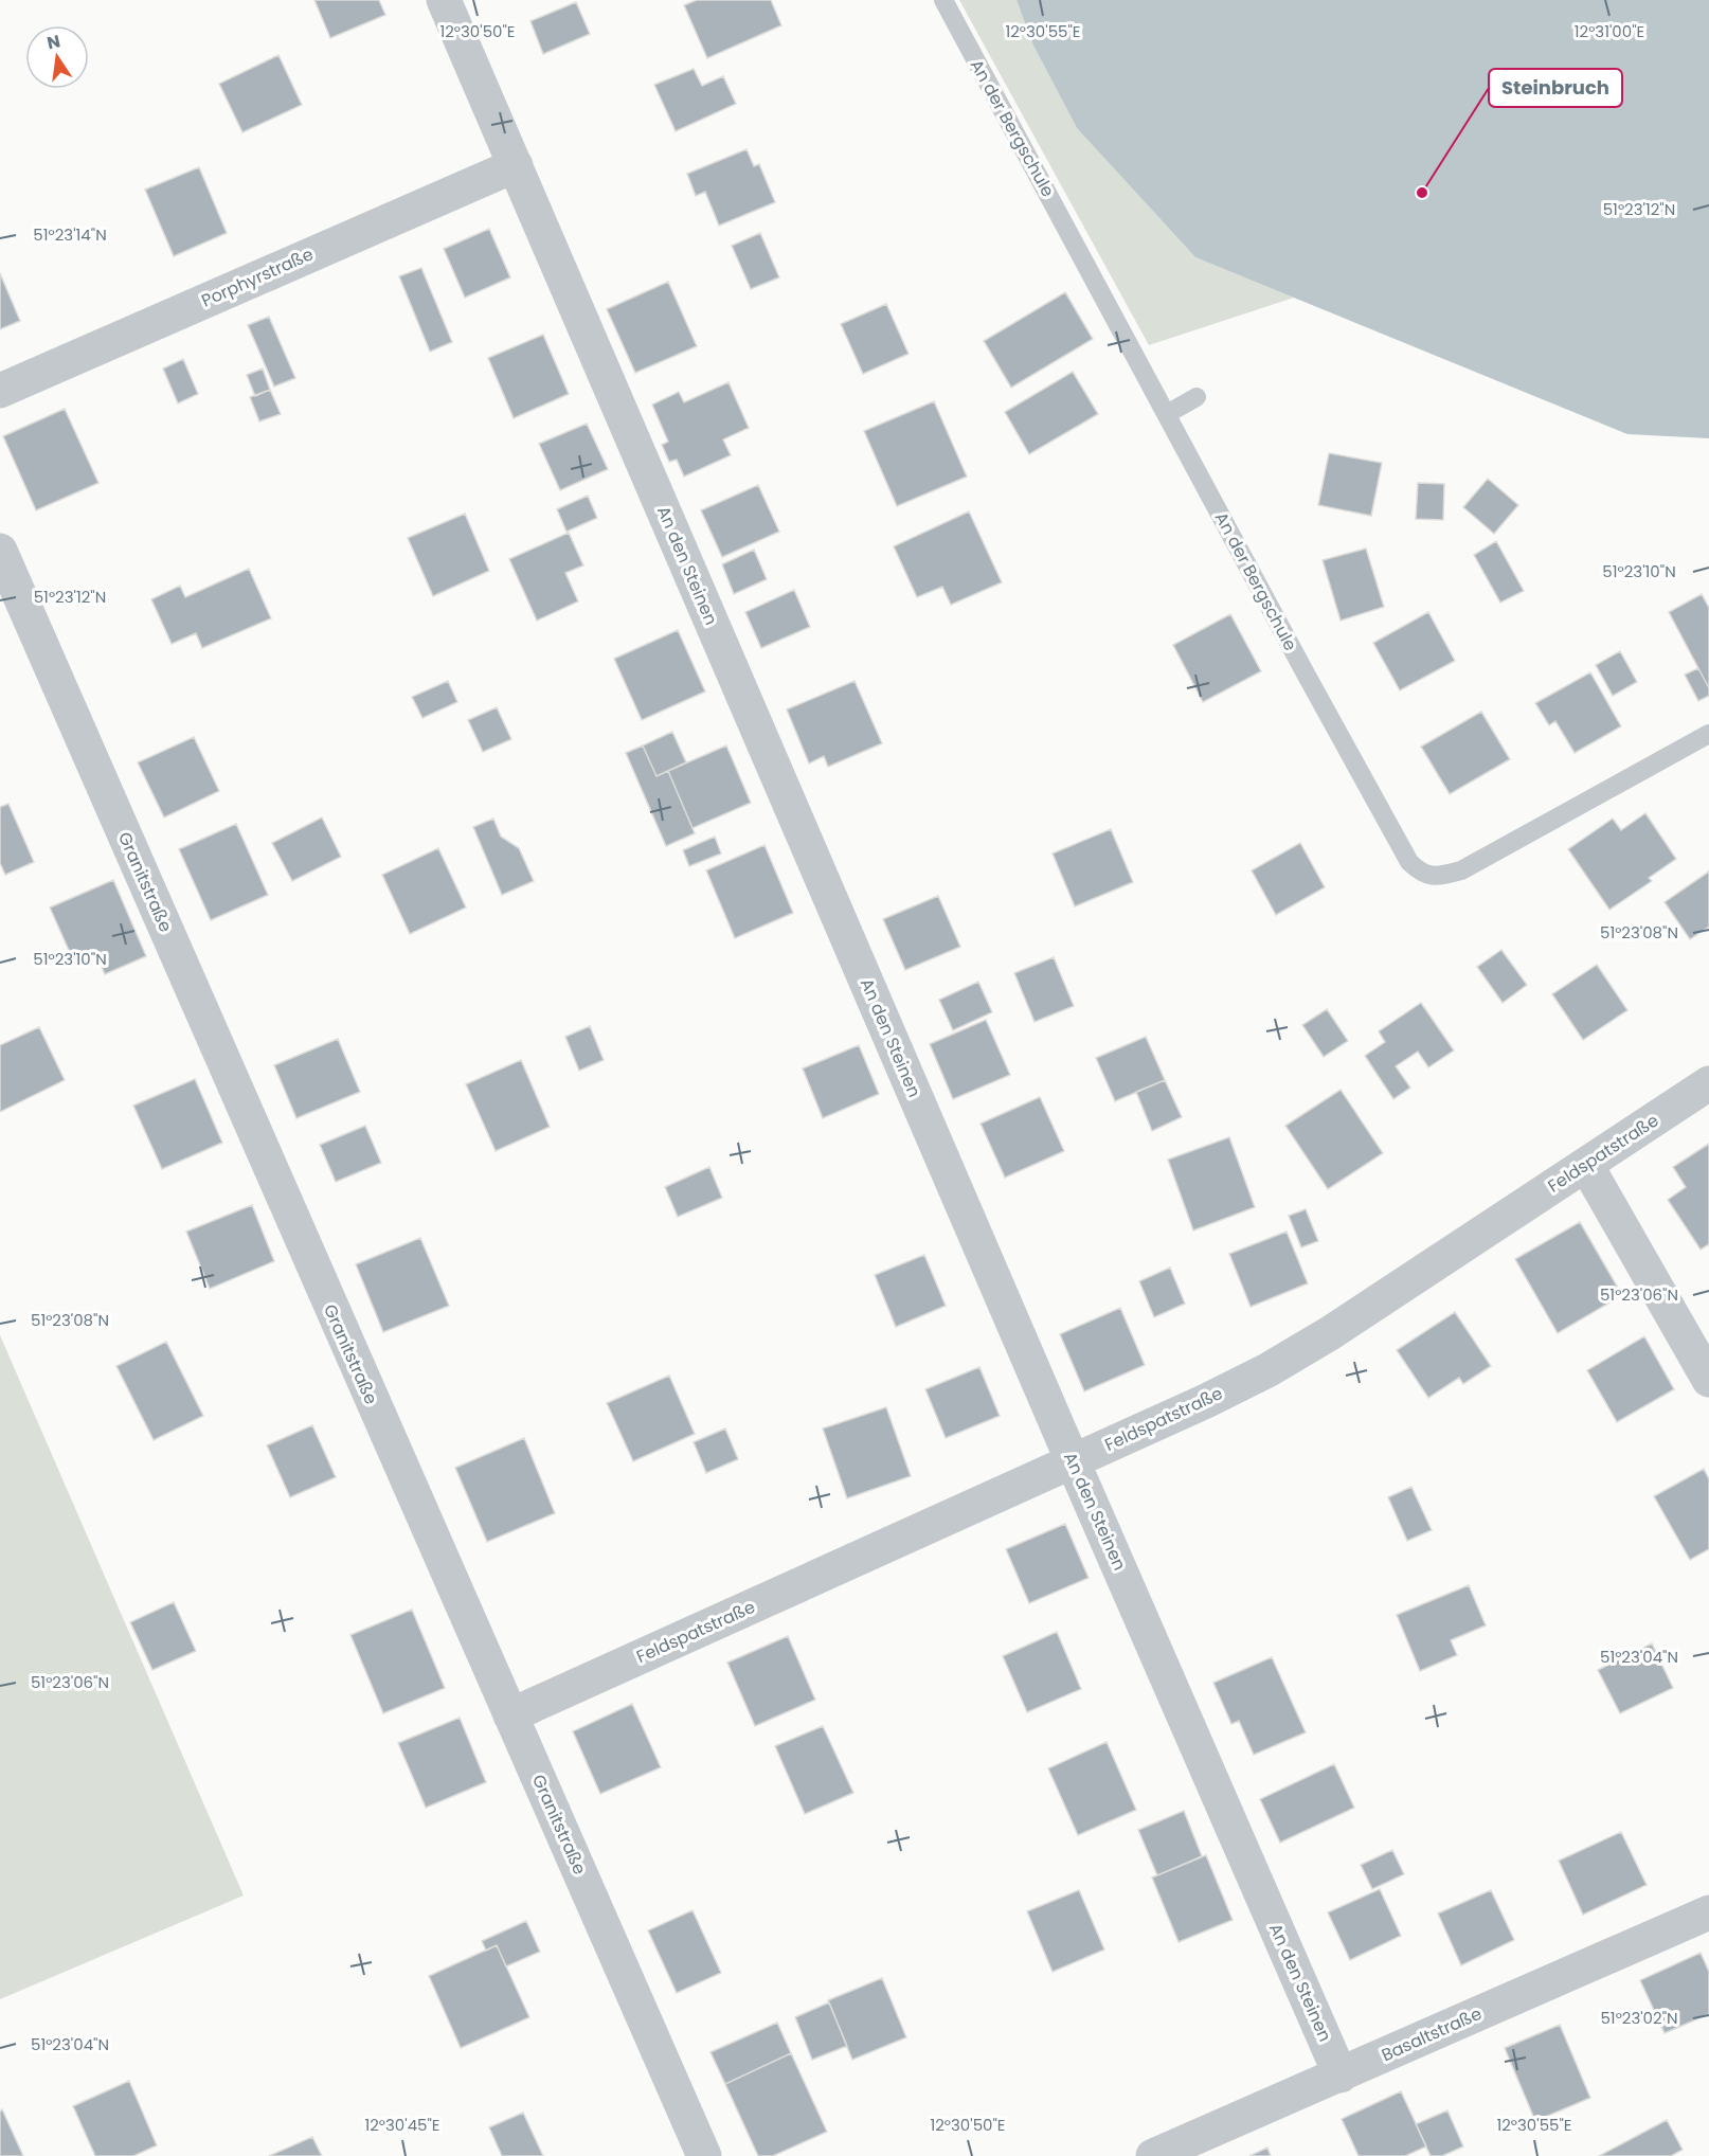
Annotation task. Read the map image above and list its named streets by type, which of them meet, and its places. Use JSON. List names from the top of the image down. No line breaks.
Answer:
{"streets":{"street":["Porphyrstraße","An den Steinen","Granitstraße","Feldspatstraße","Basaltstraße"],"lane":["An der Bergschule"]},"crossings":[["Porphyrstraße","An den Steinen"],["An den Steinen","Feldspatstraße"],["An den Steinen","Basaltstraße"],["Granitstraße","Feldspatstraße"]],"places":["Steinbruch"],"north":"top","coordinates":["12°30'50\"E","12°30'55\"E","12°31'00\"E","51°23'12\"N","51°23'14\"N","51°23'10\"N","51°23'08\"N","51°23'06\"N","51°23'04\"N","51°23'02\"N","12°30'45\"E"]}
